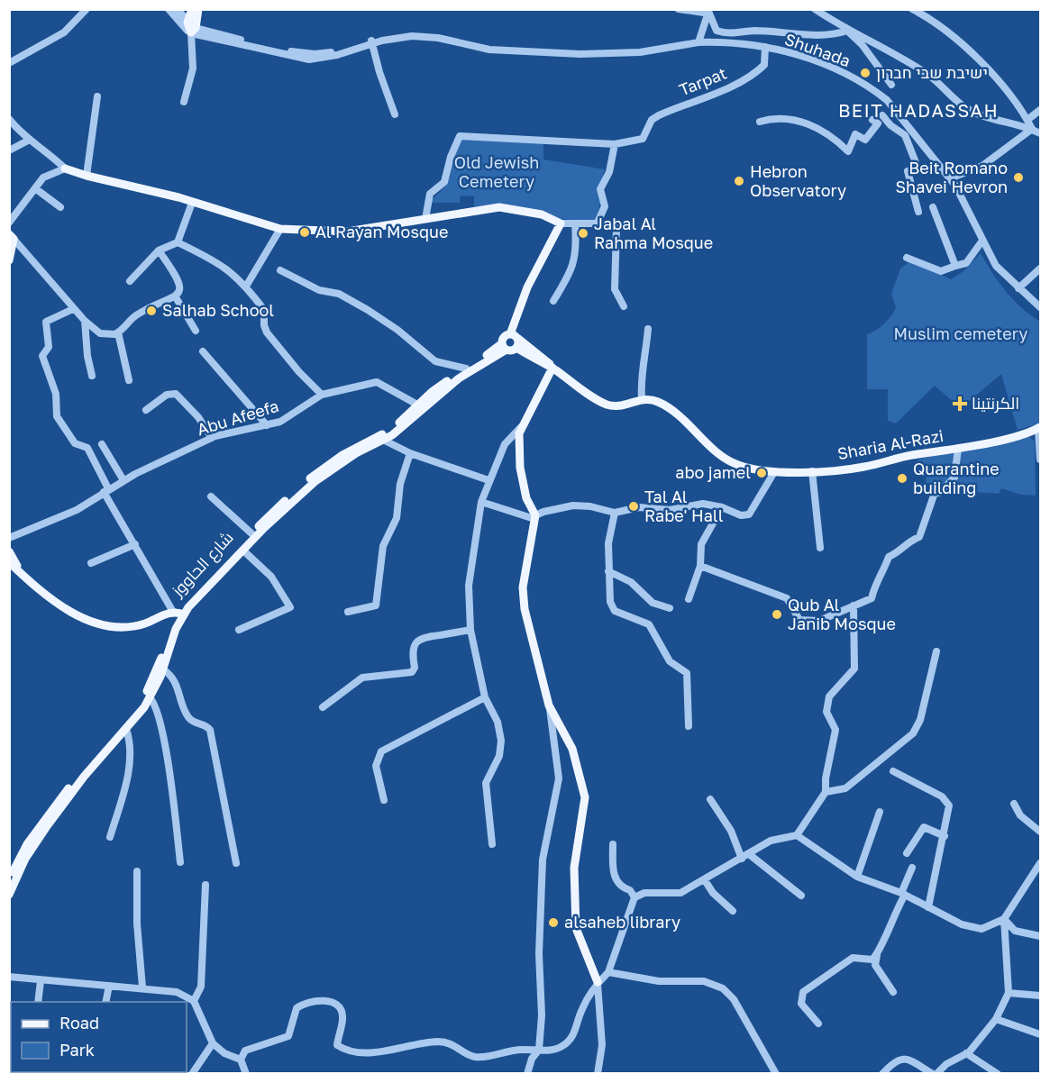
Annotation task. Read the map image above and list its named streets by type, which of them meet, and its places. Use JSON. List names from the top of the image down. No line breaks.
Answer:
{"streets":{"main road":["Sharia Al-Razi","شارع الحاووز"],"street":["Shuhada","Tarpat","Abu Afeefa"]},"crossings":[["Shuhada","Tarpat"],["Abu Afeefa","شارع الحاووز"]],"districts":["BEIT HADASSAH"],"parks":["Old Jewish Cemetery","Muslim cemetery"],"places":{"other":["ישיבת שבי חברון","Beit Romano Shavei Hevron","Hebron Observatory","Al Rayan Mosque","Jabal Al Rahma Mosque","Salhab School","abo jamel","Quarantine building","Tal Al Rabe' Hall","Qub Al Janib Mosque","alsaheb library"],"health":["الكرنتينا"]},"legend":["Road","Park"]}
